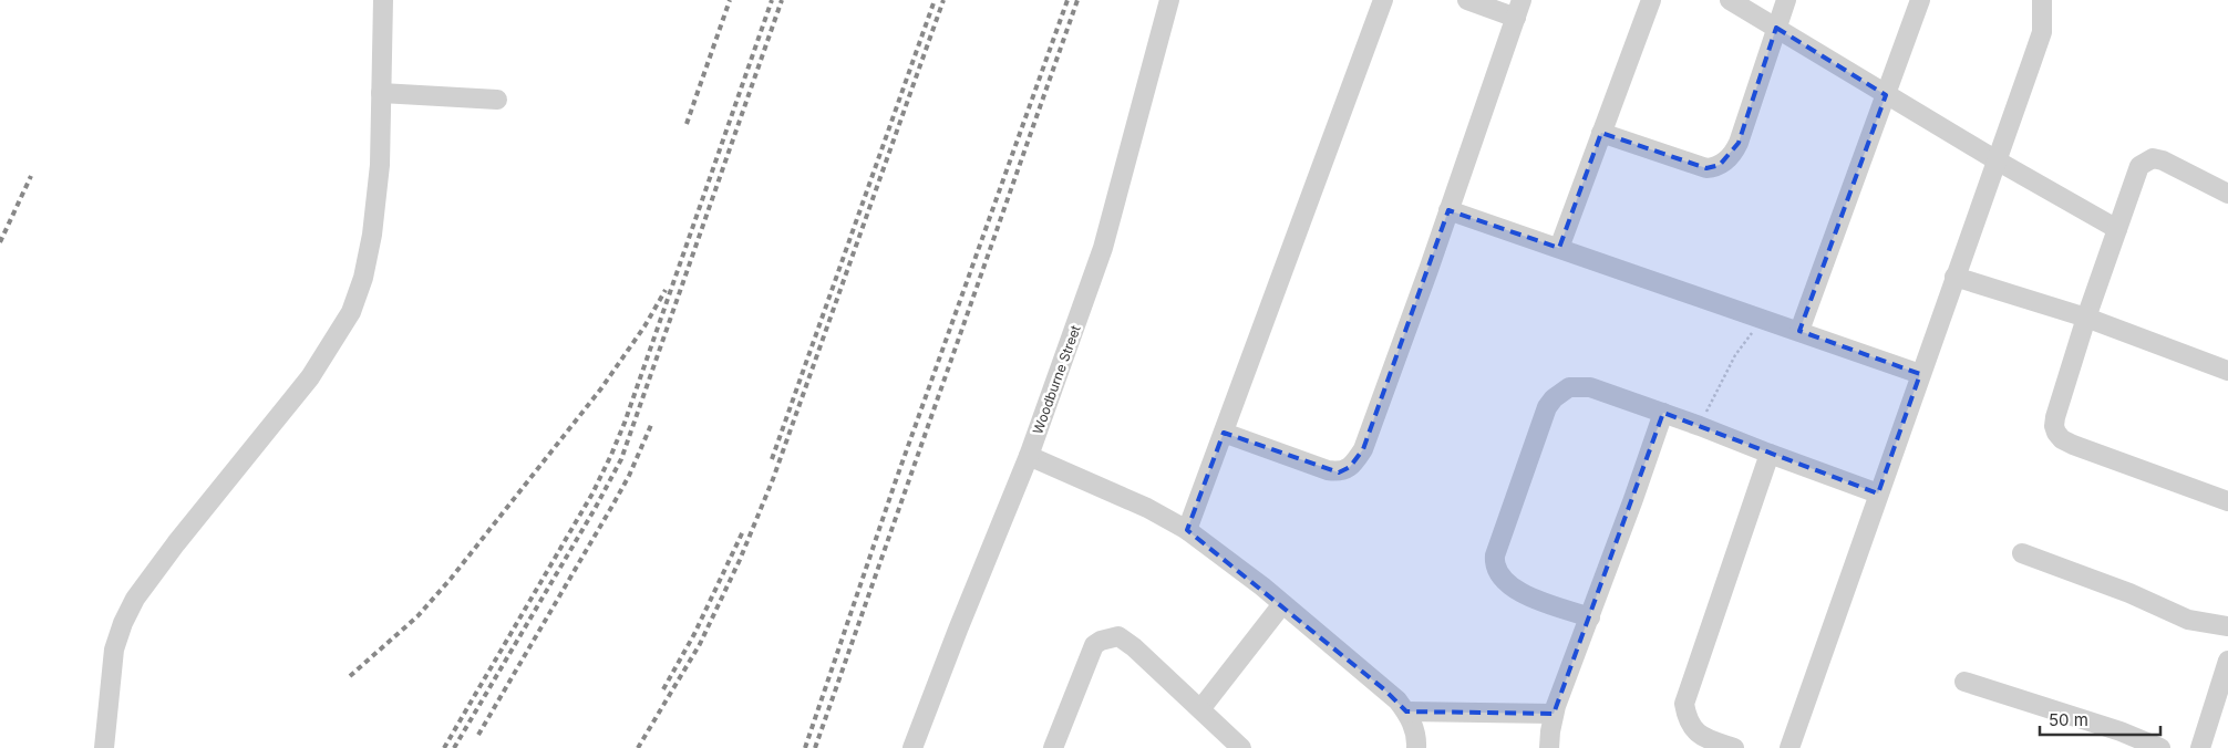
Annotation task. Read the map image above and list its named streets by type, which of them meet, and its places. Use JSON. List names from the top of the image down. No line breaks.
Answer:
{"streets":{"street":["Woodburne Street"]},"scale_bar":"50 m"}
